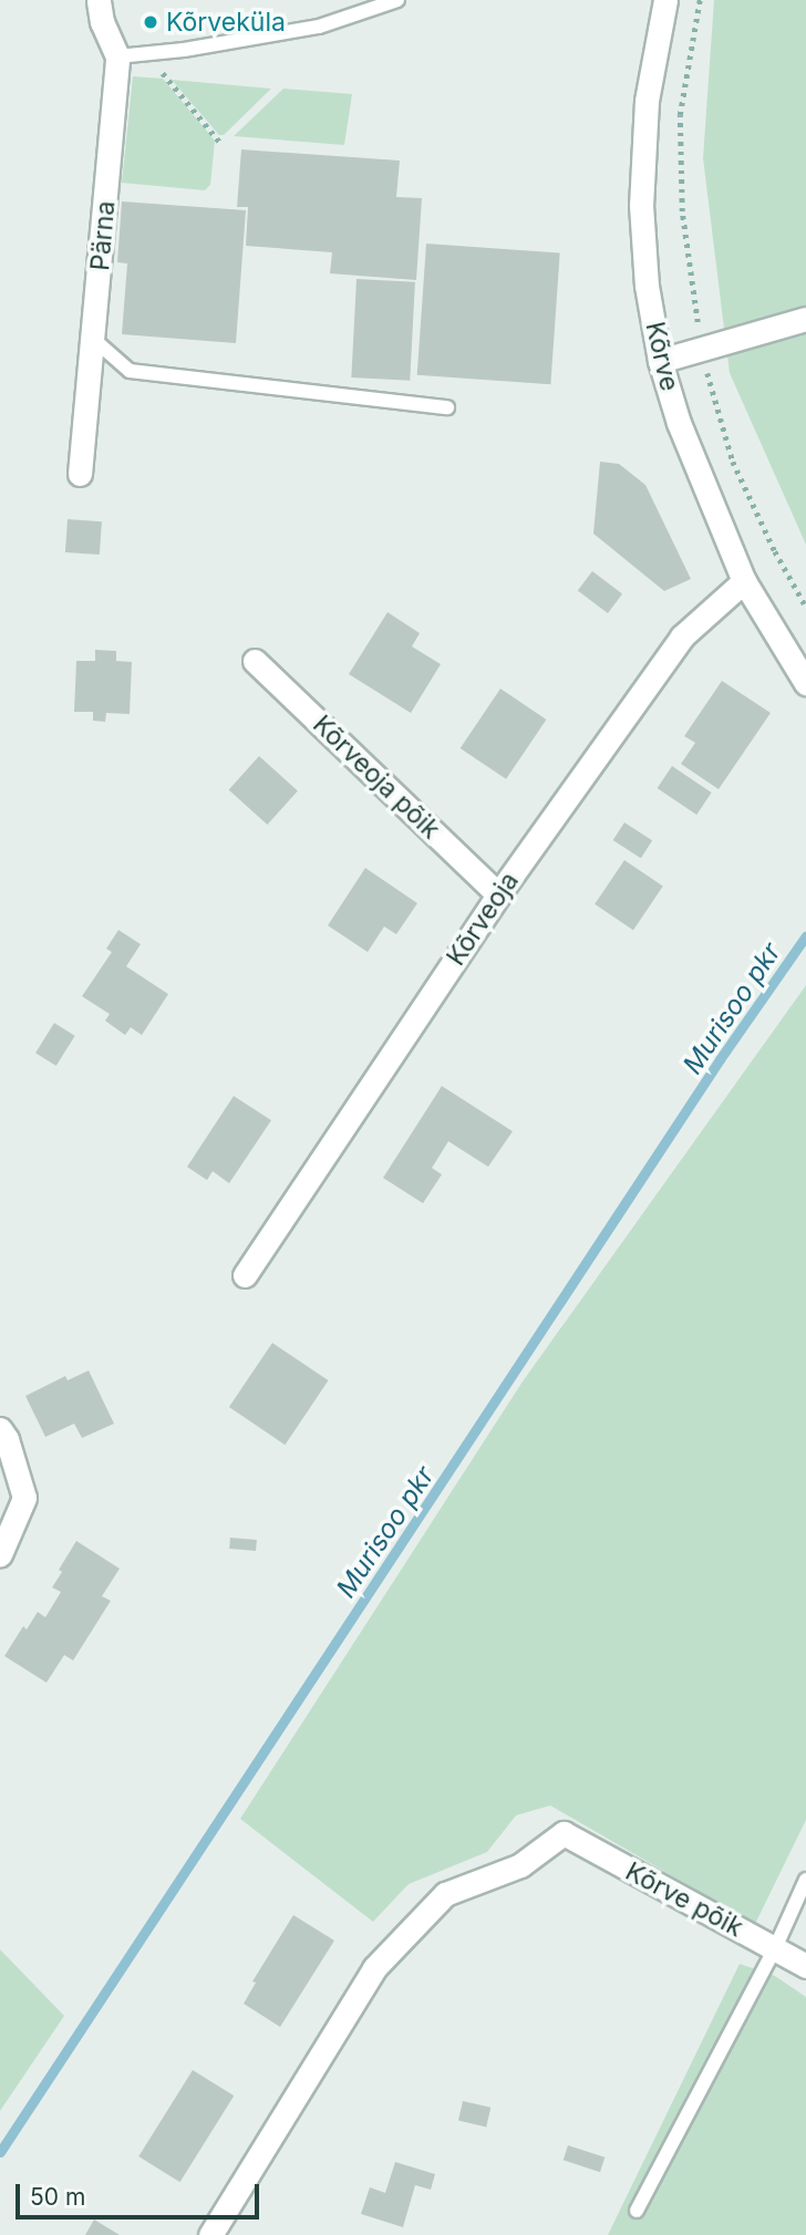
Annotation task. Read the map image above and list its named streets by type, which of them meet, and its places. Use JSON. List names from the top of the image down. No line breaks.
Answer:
{"streets":{"street":["Pärna","Kõrve","Kõrveoja põik","Kõrveoja","Kõrve põik"]},"crossings":[["Kõrve","Kõrveoja"],["Kõrveoja põik","Kõrveoja"]],"water":["Murisoo pkr"],"places":["Kõrveküla"],"scale_bar":"50 m"}
